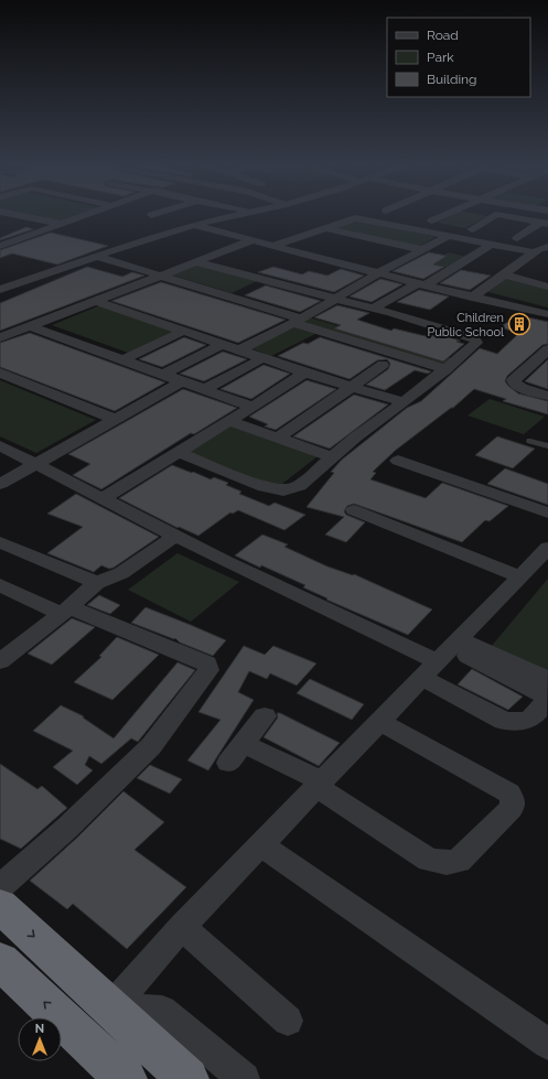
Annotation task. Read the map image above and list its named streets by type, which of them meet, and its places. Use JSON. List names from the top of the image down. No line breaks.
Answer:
{"places":{"building":["Children Public School"]},"legend":["Road","Park","Building"],"north":"top"}
